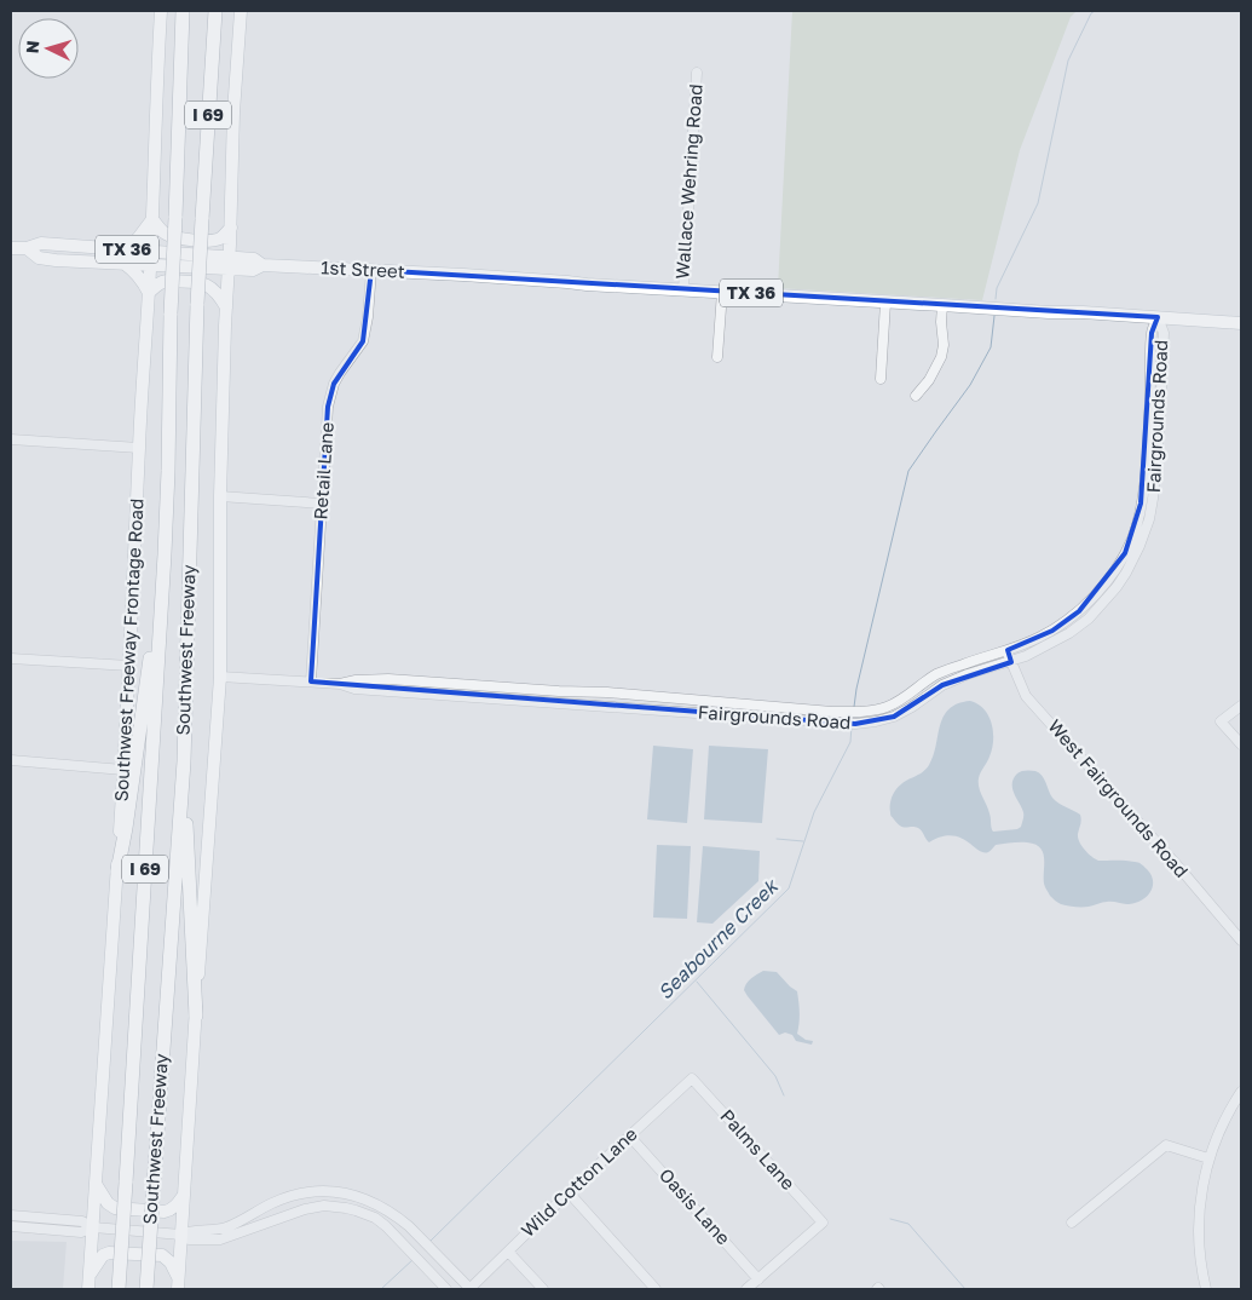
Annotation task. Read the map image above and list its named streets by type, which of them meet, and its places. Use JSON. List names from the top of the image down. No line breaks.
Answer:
{"streets":{"highway":["I 69","Southwest Freeway"],"main road":["TX 36","1st Street","Southwest Freeway Frontage Road"],"street":["Wallace Wehring Road","Fairgrounds Road","Retail Lane","West Fairgrounds Road","Palms Lane","Wild Cotton Lane","Oasis Lane"]},"crossings":[["Wallace Wehring Road","TX 36"],["Wallace Wehring Road","1st Street"],["TX 36","1st Street"],["TX 36","Fairgrounds Road"],["1st Street","Retail Lane"],["1st Street","Southwest Freeway Frontage Road"],["Fairgrounds Road","Retail Lane"],["Fairgrounds Road","West Fairgrounds Road"],["Palms Lane","Wild Cotton Lane"],["Palms Lane","Oasis Lane"],["Wild Cotton Lane","Oasis Lane"]],"water":["Seabourne Creek"],"north":"left"}
